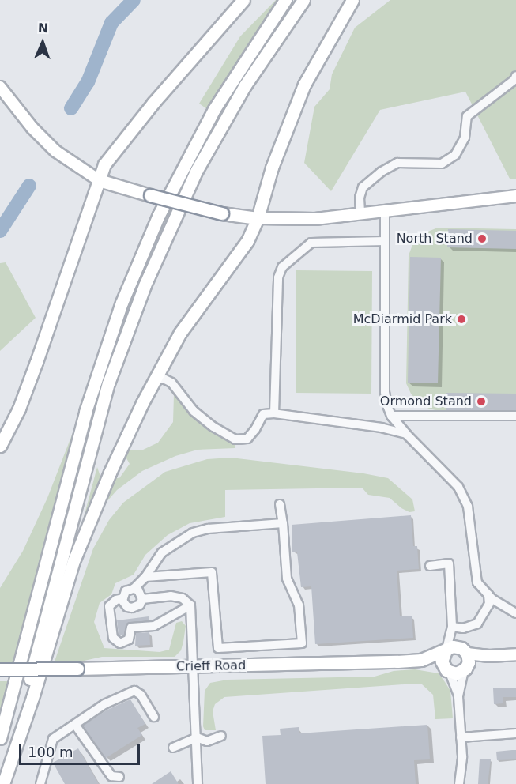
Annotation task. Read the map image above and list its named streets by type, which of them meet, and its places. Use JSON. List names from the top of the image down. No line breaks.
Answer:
{"streets":{"highway":["Crieff Road"]},"places":["North Stand","McDiarmid Park","Ormond Stand"],"scale_bar":"100 m","north":"top"}
